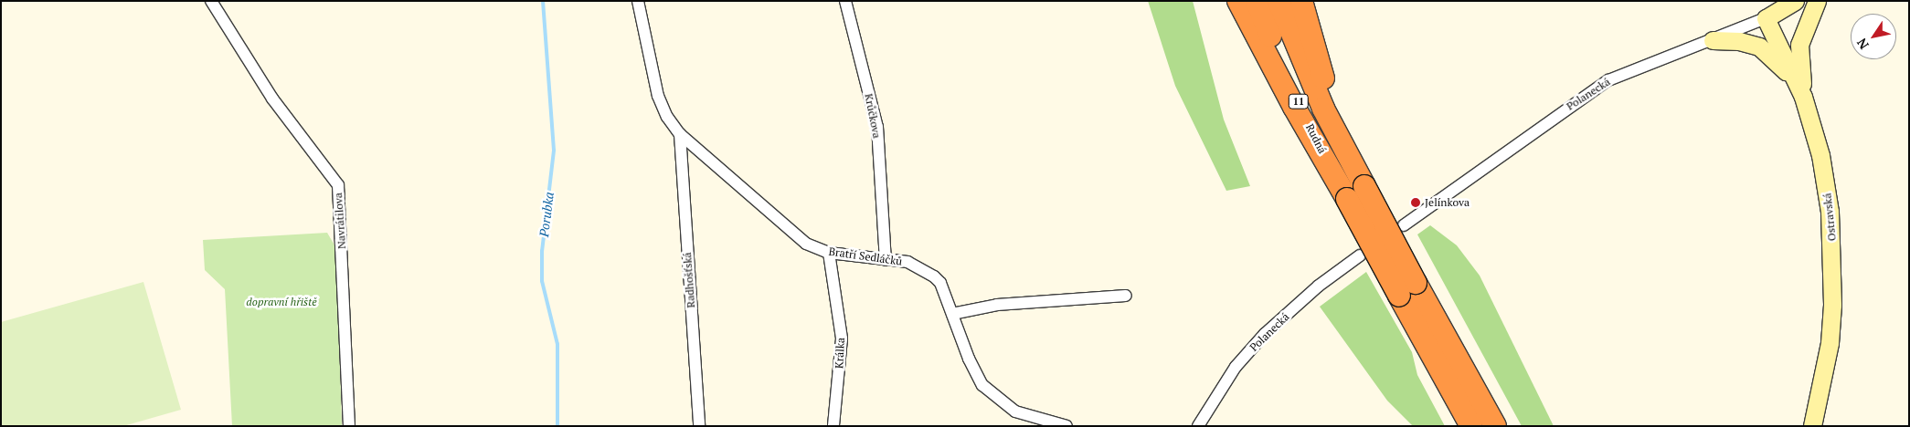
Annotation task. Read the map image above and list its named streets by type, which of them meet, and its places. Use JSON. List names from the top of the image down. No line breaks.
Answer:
{"streets":{"highway":["11","Rudná"],"street":["Polanecká","Krůčkova","Ostravská","Navrátilova","Bratří Sedláčků","Radhošťská","Králka"]},"crossings":[["Polanecká","Ostravská"],["11","Rudná"],["Krůčkova","Bratří Sedláčků"],["Bratří Sedláčků","Radhošťská"],["Bratří Sedláčků","Králka"]],"water":["Porubka"],"parks":["dopravní hřiště"],"places":["Jelínkova"],"north":"bottom left"}
